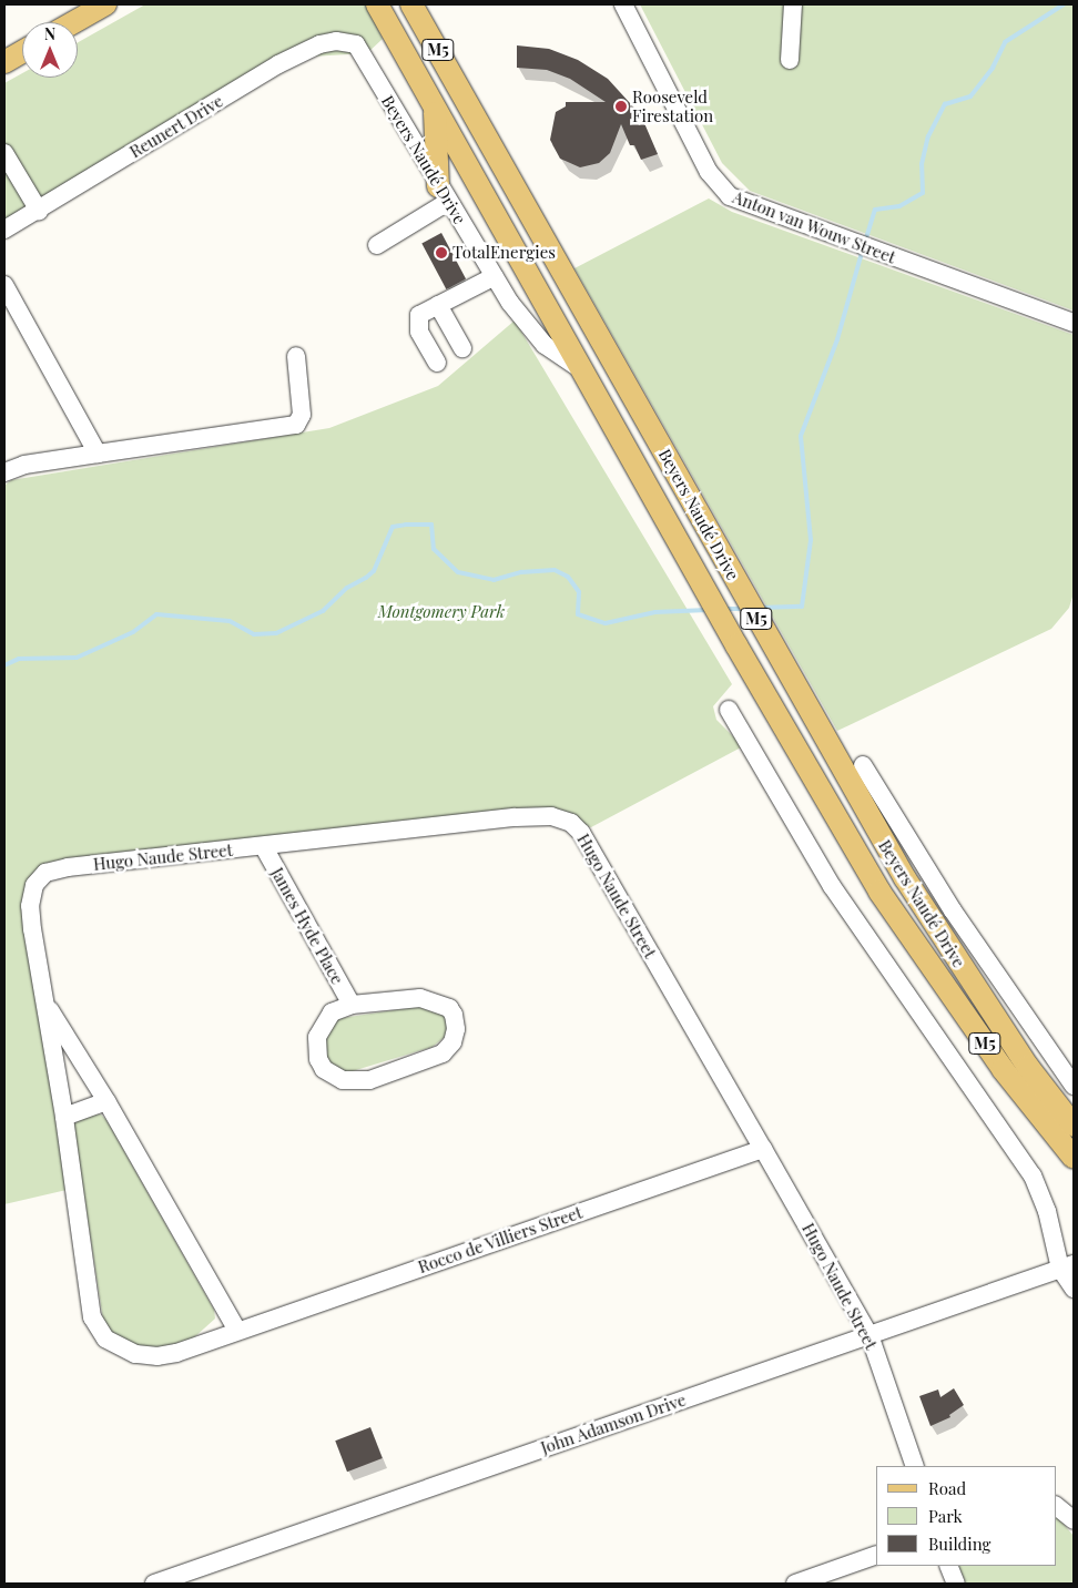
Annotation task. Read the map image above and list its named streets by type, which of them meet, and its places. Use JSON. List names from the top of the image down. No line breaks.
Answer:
{"streets":{"main road":["M5","Beyers Naudé Drive"],"street":["Reunert Drive","Anton van Wouw Street","Hugo Naude Street","James Hyde Place","Rocco de Villiers Street","John Adamson Drive"]},"crossings":[["Reunert Drive","Beyers Naudé Drive"],["Hugo Naude Street","James Hyde Place"],["Hugo Naude Street","Rocco de Villiers Street"],["Hugo Naude Street","John Adamson Drive"]],"parks":["Montgomery Park"],"places":["Rooseveld Firestation","TotalEnergies"],"legend":["Road","Park","Building"],"north":"top"}
